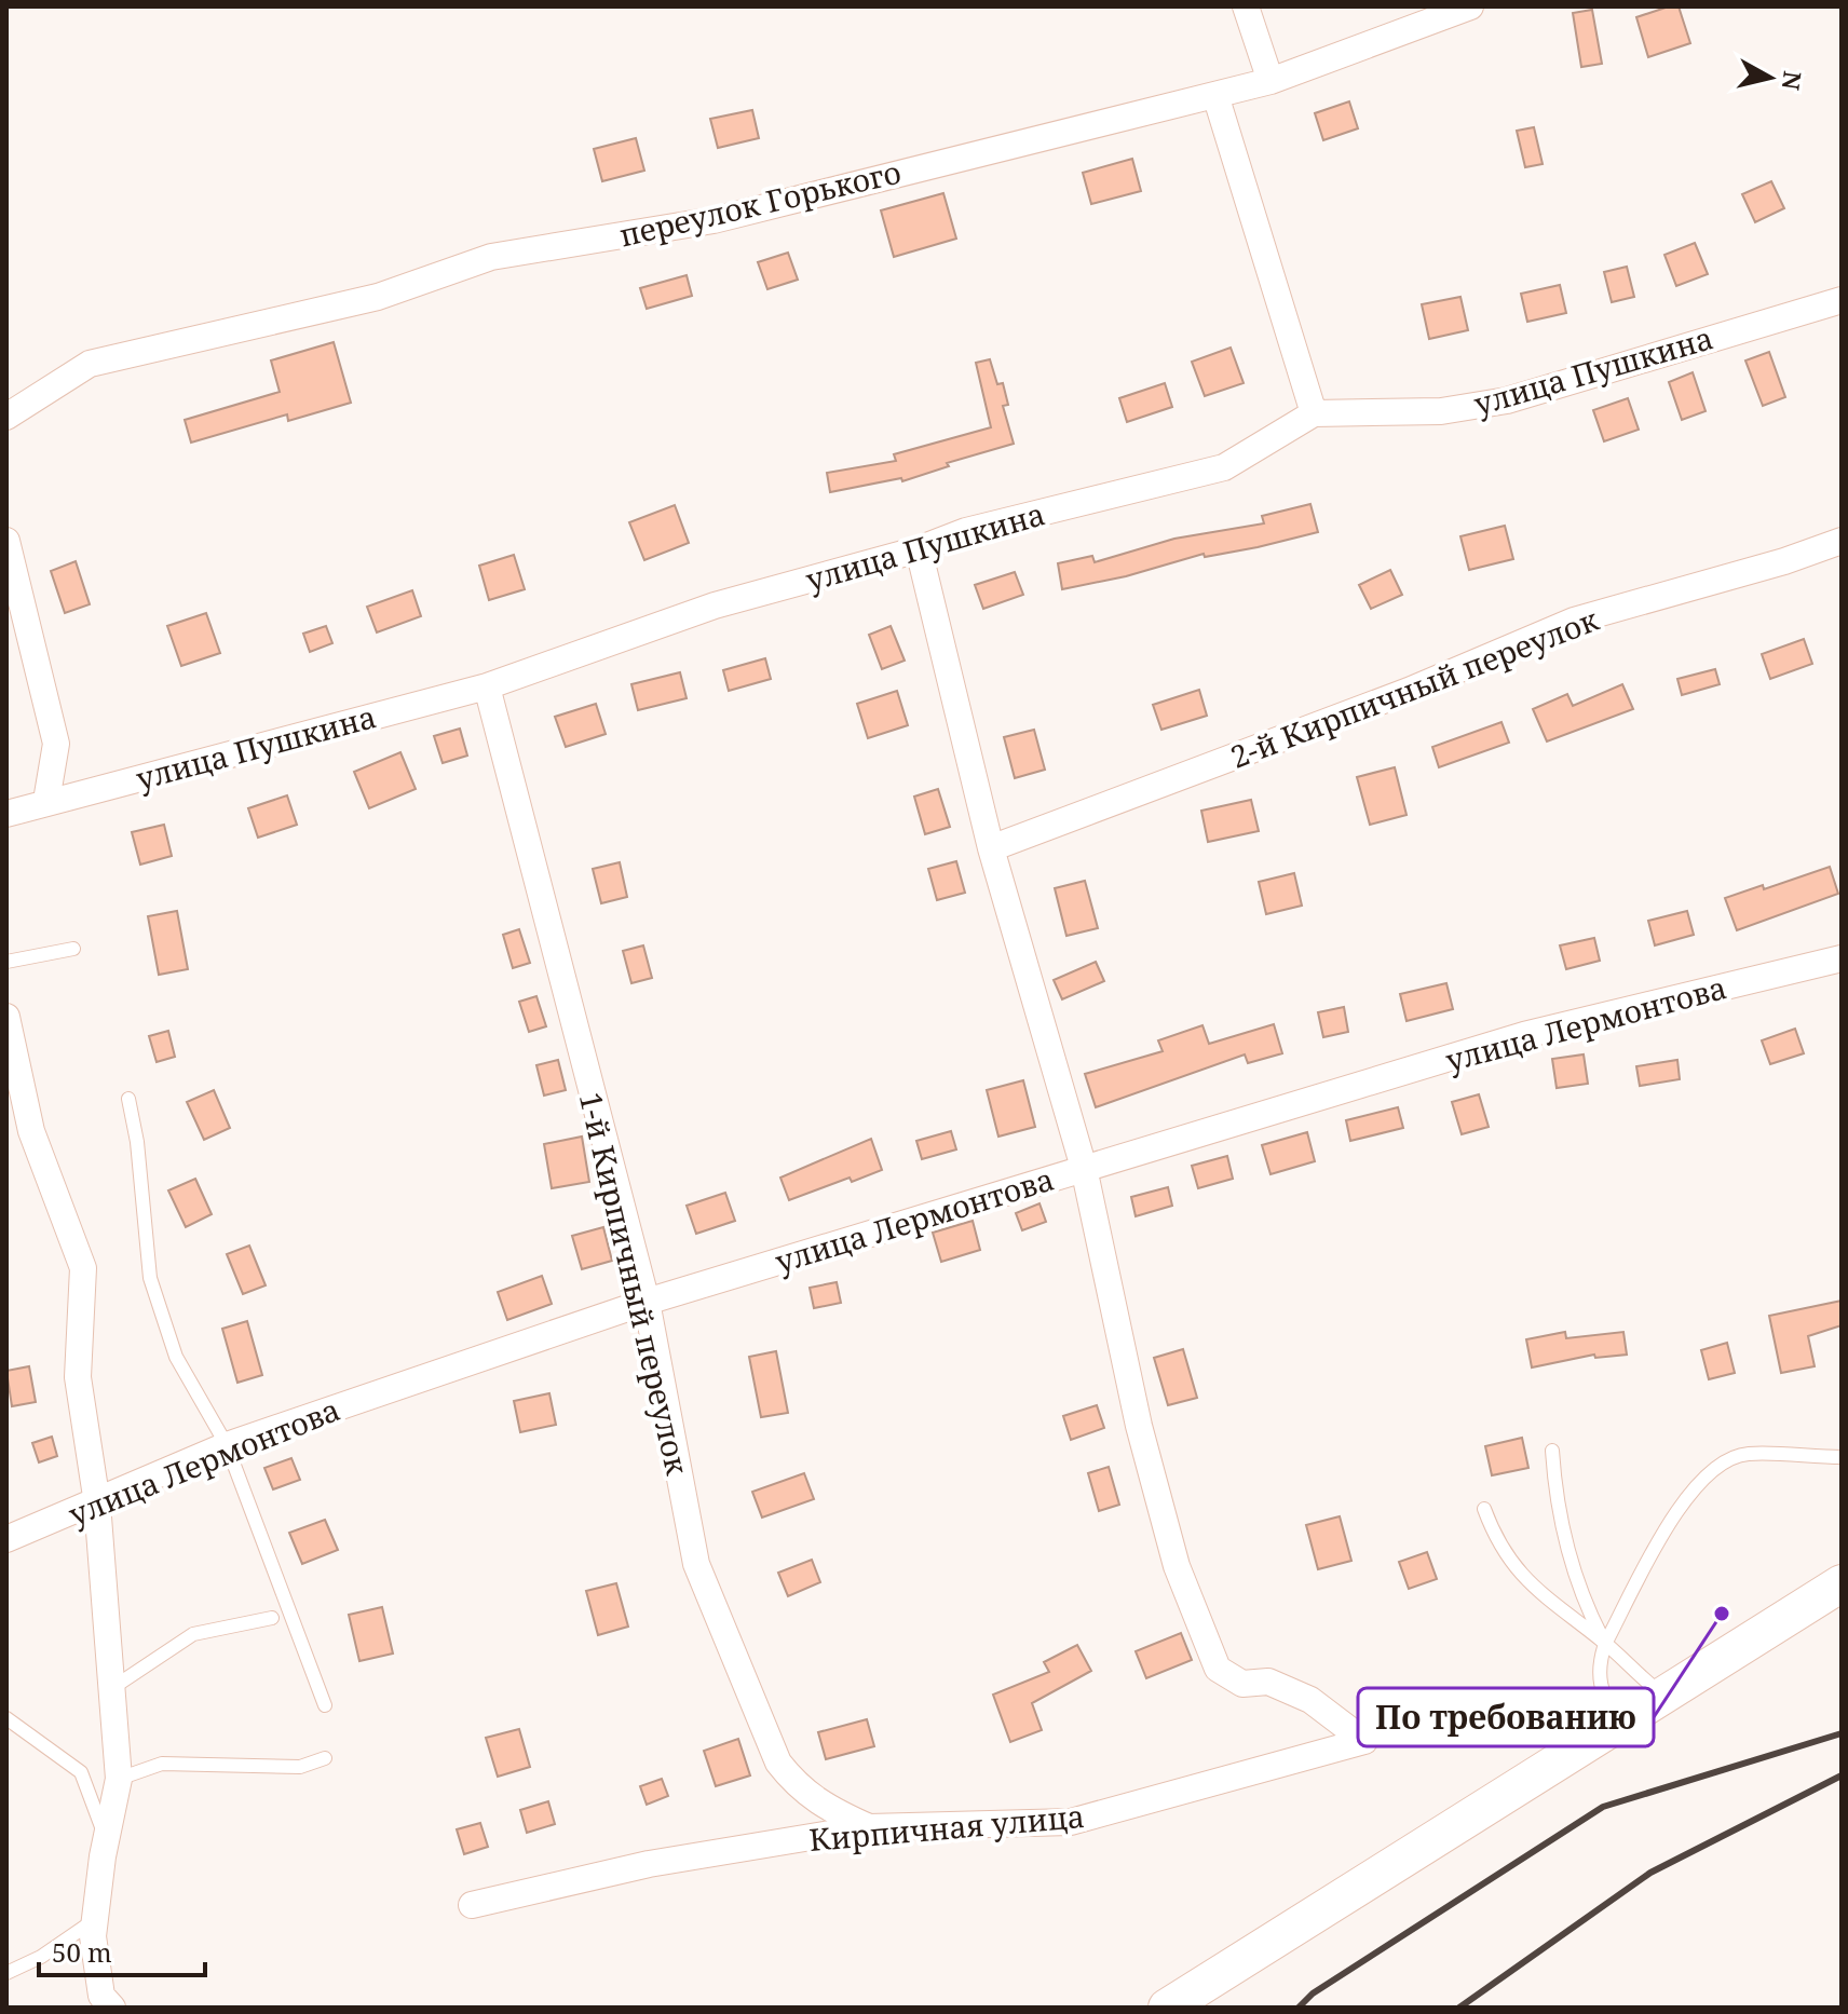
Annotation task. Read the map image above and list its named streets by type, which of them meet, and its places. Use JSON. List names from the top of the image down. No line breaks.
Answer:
{"streets":{"street":["переулок Горького","улица Пушкина","2-й Кирпичный переулок","улица Лермонтова","1-й Кирпичный переулок","Кирпичная улица"]},"crossings":[["улица Пушкина","1-й Кирпичный переулок"],["улица Лермонтова","1-й Кирпичный переулок"],["1-й Кирпичный переулок","Кирпичная улица"]],"places":["По требованию"],"scale_bar":"50 m","north":"right"}
